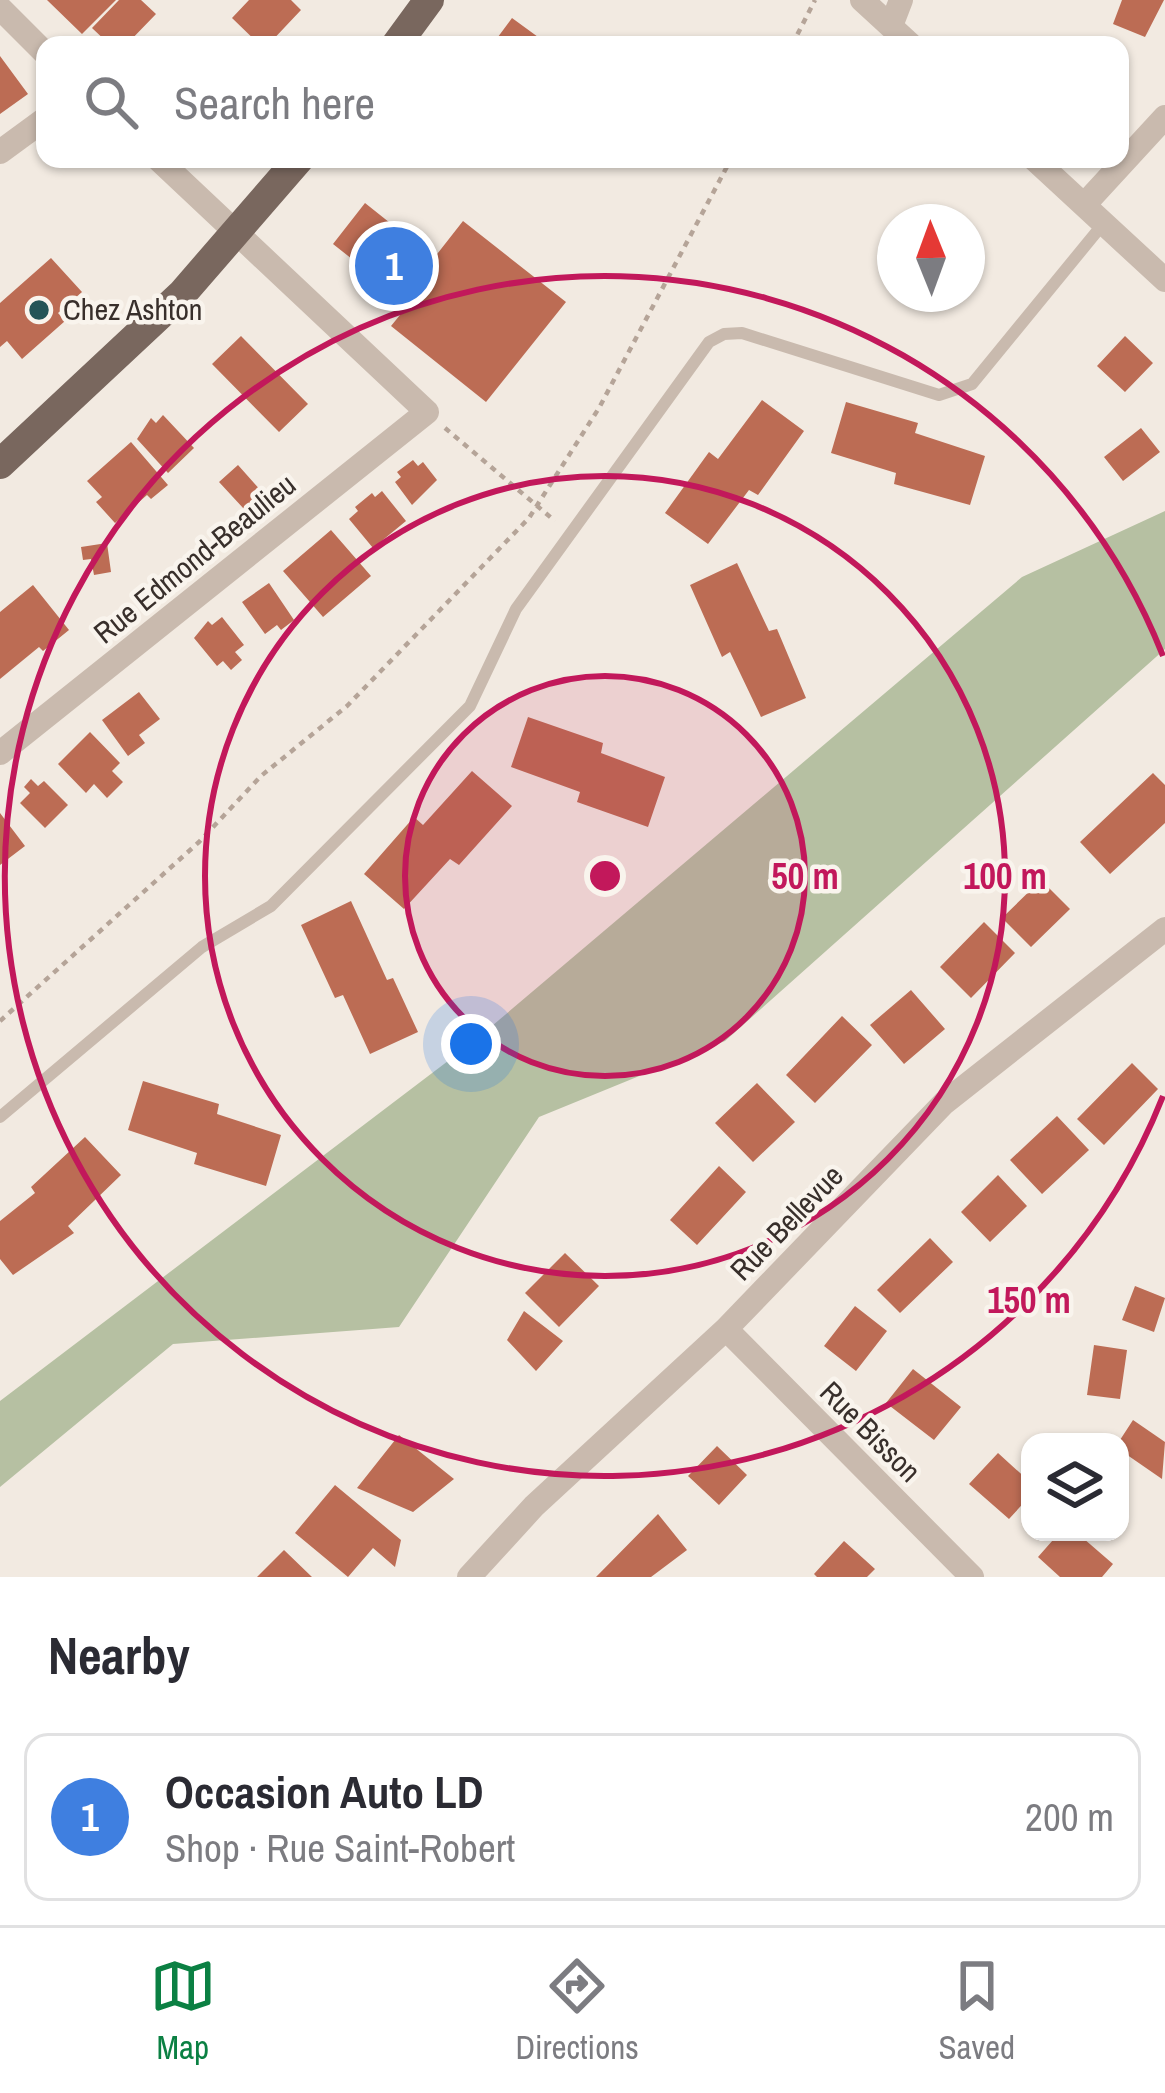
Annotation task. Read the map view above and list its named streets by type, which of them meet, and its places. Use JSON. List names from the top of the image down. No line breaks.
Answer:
{"streets":{"street":["Rue Edmond-Beaulieu","Rue Bellevue","Rue Bisson"]},"crossings":[["Rue Bellevue","Rue Bisson"]],"places":["Chez Ashton"],"north":"top","page":{"search":"Search here","pins":"1","heading":"Nearby","list":[{"mark":"1","name":"Occasion Auto LD","note":"Shop · Rue Saint-Robert","value":"200 m"}],"nav":["Map","Directions","Saved"]},"rings":["50 m","100 m","150 m"]}
